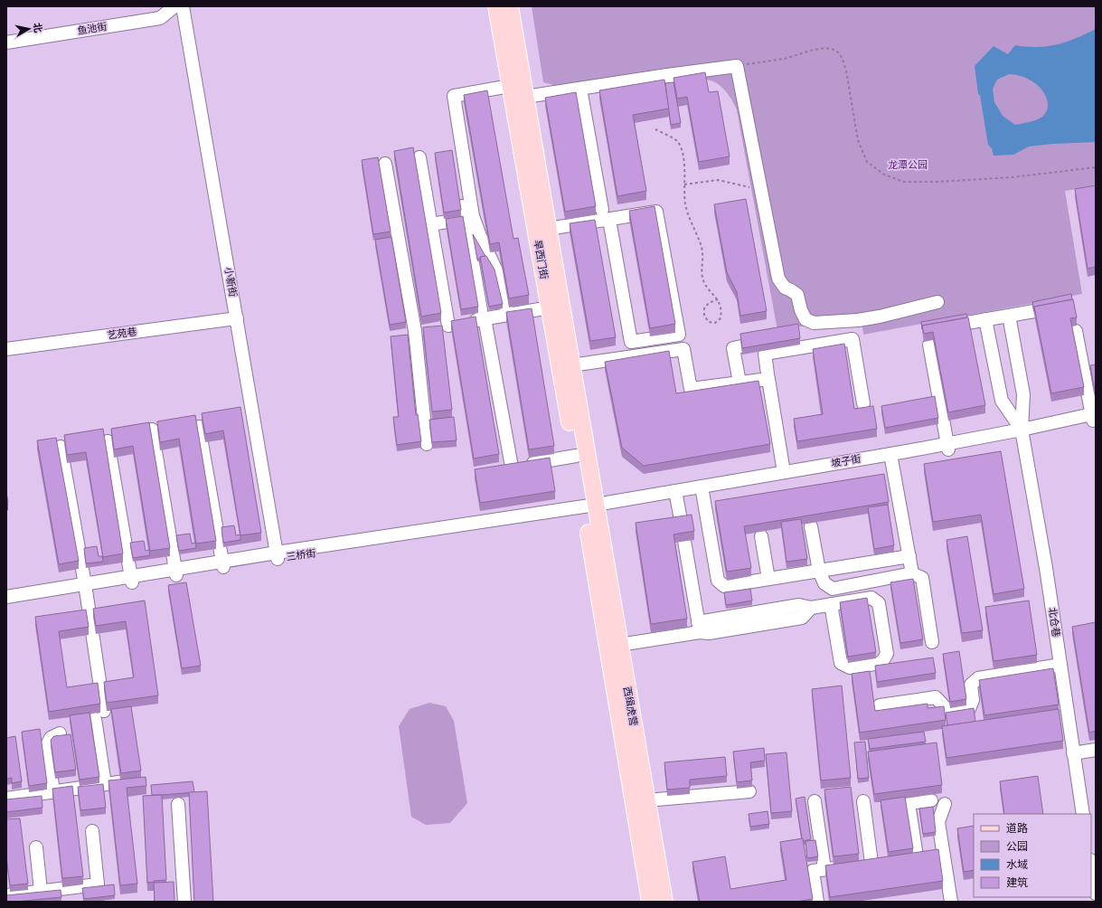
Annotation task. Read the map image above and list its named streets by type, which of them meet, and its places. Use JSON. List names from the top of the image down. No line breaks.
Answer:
{"streets":{"main road":["旱西门街","西缉虎营"],"street":["鱼池街","小新街","艺苑巷","坡子街","三桥街","北仓巷"]},"crossings":[["鱼池街","小新街"],["旱西门街","坡子街"],["旱西门街","三桥街"],["旱西门街","西缉虎营"],["小新街","艺苑巷"],["小新街","三桥街"],["坡子街","三桥街"],["坡子街","北仓巷"],["坡子街","西缉虎营"],["三桥街","西缉虎营"]],"parks":["龙潭公园"],"legend":["道路","公园","水域","建筑"],"north":"right"}
